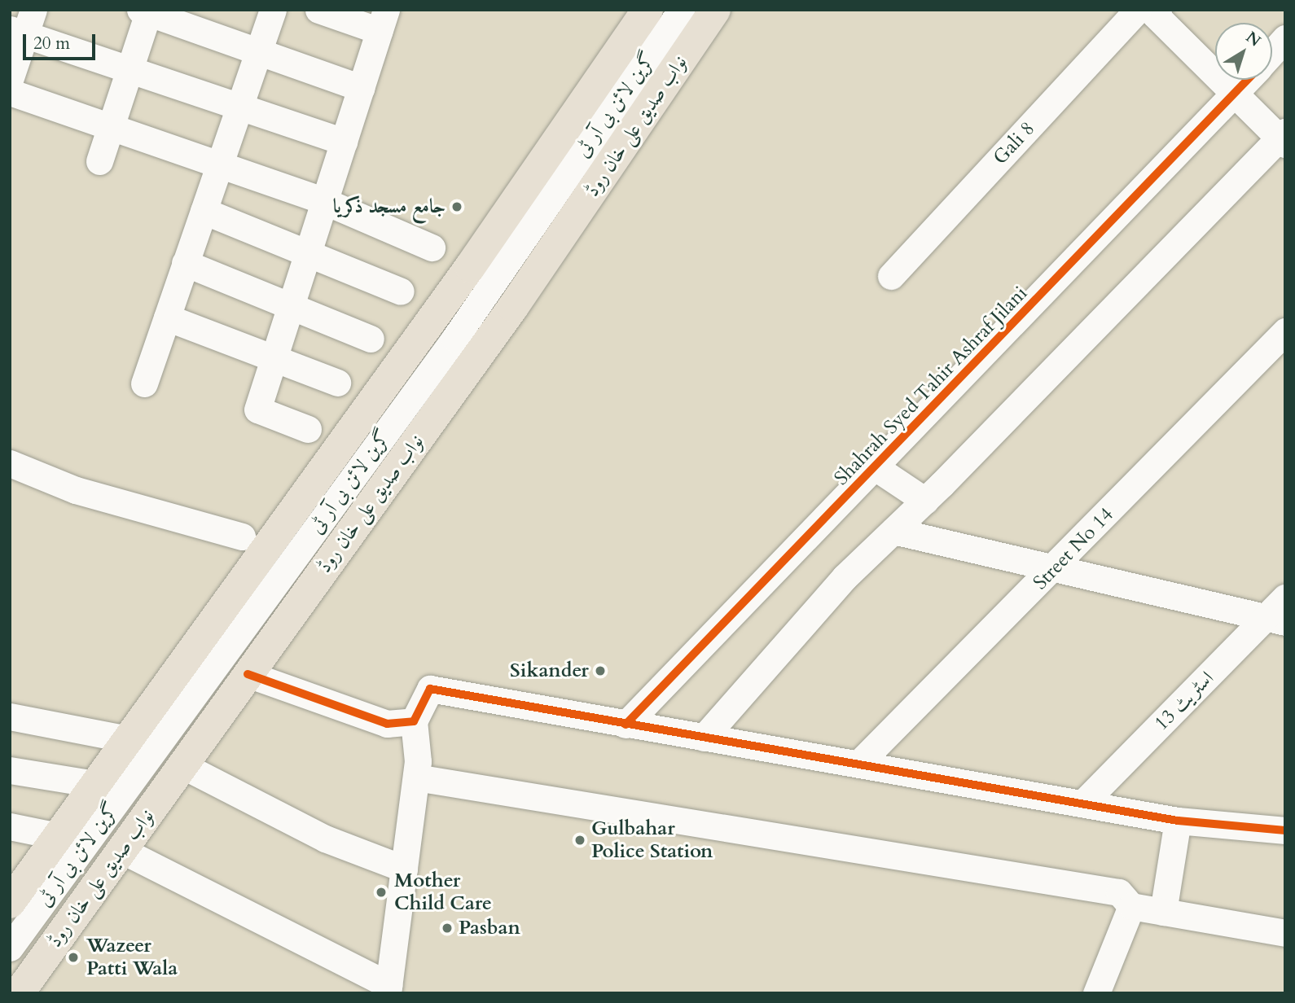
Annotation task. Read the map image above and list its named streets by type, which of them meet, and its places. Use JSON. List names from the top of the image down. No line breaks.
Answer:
{"streets":{"main road":["نواب صدیق علی خان روڈ"],"street":["گرین لائن بی آر ٹی","Gali 8","Shahrah Syed Tahir Ashraf Jilani","Street No 14","اسٹریٹ 13"]},"places":["جامع مسجد ذکریا","Sikander","Gulbahar Police Station","Mother Child Care","Pasban","Wazeer Patti Wala"],"scale_bar":"20 m","north":"top right"}
